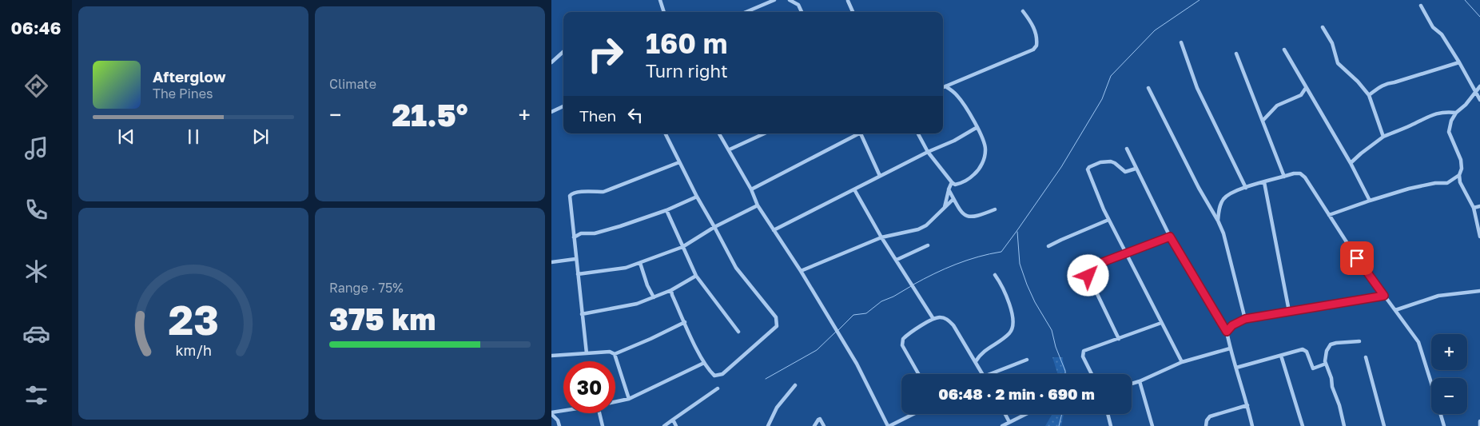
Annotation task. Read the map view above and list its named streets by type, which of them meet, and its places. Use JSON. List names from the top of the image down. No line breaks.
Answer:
{"page":{"tabs":"06:46","tile":["Climate",["Range · 75%","375 km"]],"turn":["160 m","Turn right"],"song":["Afterglow","The Pines"],"then":"Then","heat":["−","21.5°","+"],"map_buttons":["+","−"],"limit":"30","trip":"06:48 · 2 min · 690 m","gauge":["23","km/h"]}}
